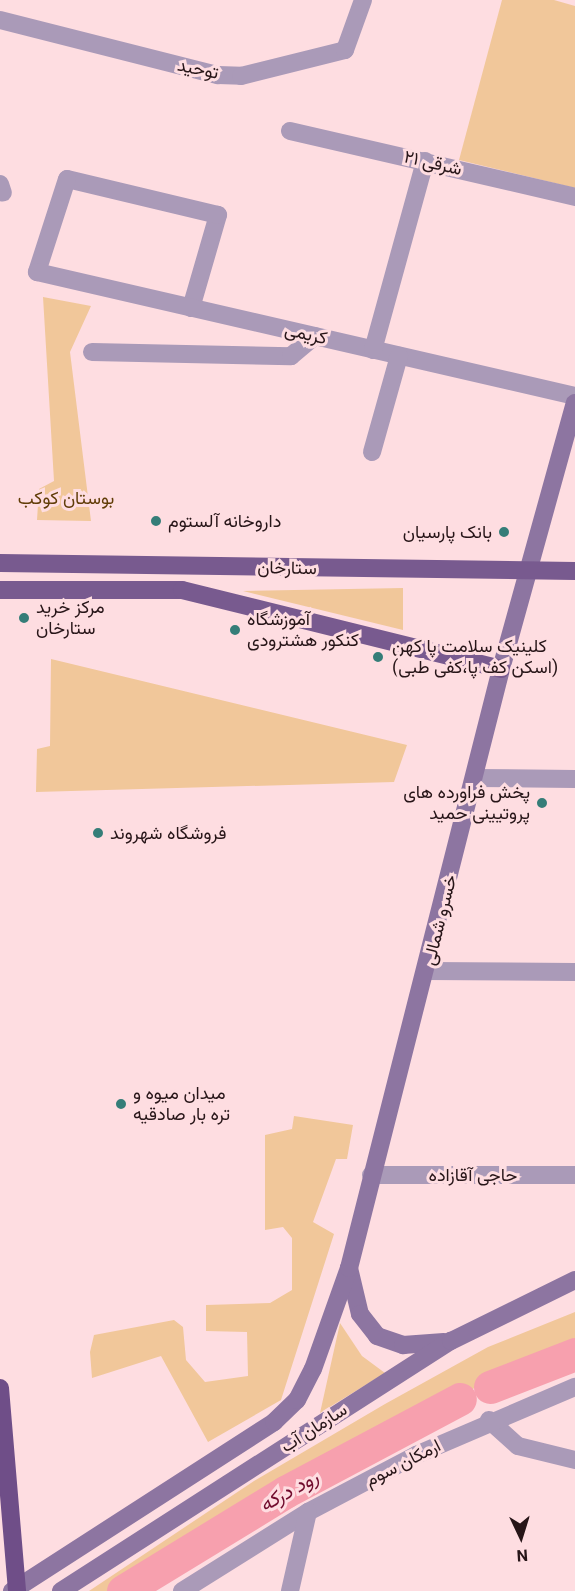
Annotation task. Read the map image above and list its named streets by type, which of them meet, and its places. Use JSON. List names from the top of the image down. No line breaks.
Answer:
{"streets":{"main road":["ستارخان","خسرو شمالی","سازمان آب"],"street":["توحید","۲۱ شرقی","کریمی","حاجی آقازاده","ارمکان سوم"]},"crossings":[["ستارخان","خسرو شمالی"],["خسرو شمالی","حاجی آقازاده"],["خسرو شمالی","سازمان آب"]],"water":["رود درکه"],"parks":["بوستان کوکب"],"places":["داروخانه آلستوم","بانک پارسیان","مرکز خرید ستارخان","آموزشگاه کنکور هشترودی","کلینیک سلامت پا کهن (اسکن کف پا،کفی طبی)","پخش فراورده های پروتیینی حمید","فروشگاه شهروند","میدان میوه و تره بار صادقیه"],"north":"bottom"}
